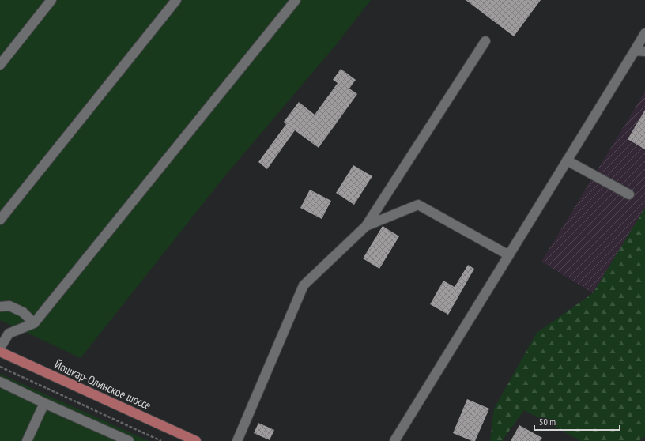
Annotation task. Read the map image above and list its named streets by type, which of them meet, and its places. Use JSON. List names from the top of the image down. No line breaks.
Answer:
{"streets":{"main road":["Йошкар-Олинское шоссе"]},"scale_bar":"50 m"}
